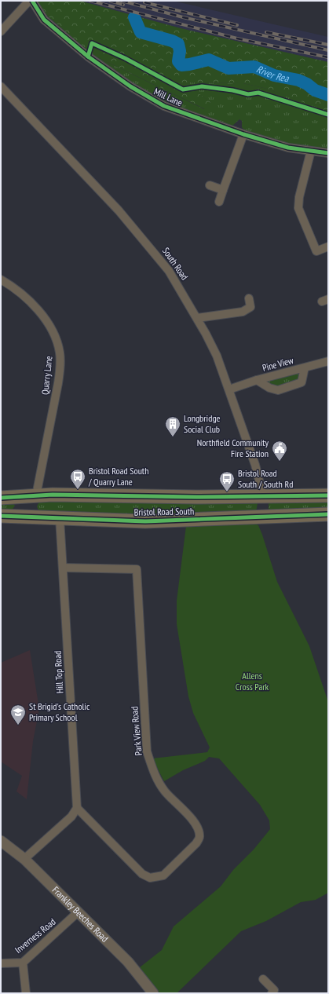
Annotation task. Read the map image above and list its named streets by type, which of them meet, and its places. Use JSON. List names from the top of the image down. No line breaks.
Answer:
{"streets":{"highway":["Bristol Road South"],"street":["Mill Lane","South Road","Pine View","Quarry Lane","Hill Top Road","Park View Road","Frankley Beeches Road","Inverness Road"]},"crossings":[["South Road","Pine View"],["South Road","Bristol Road South"],["Quarry Lane","Bristol Road South"],["Bristol Road South","Hill Top Road"],["Hill Top Road","Park View Road"],["Frankley Beeches Road","Inverness Road"]],"water":["River Rea"],"parks":["Allens Cross Park"],"places":{"building":["Longbridge Social Club"],"public building":["Northfield Community Fire Station"],"bus stop":["Bristol Road South / Quarry Lane","Bristol Road South / South Rd"],"school or university":["St Brigid's Catholic Primary School"]}}
